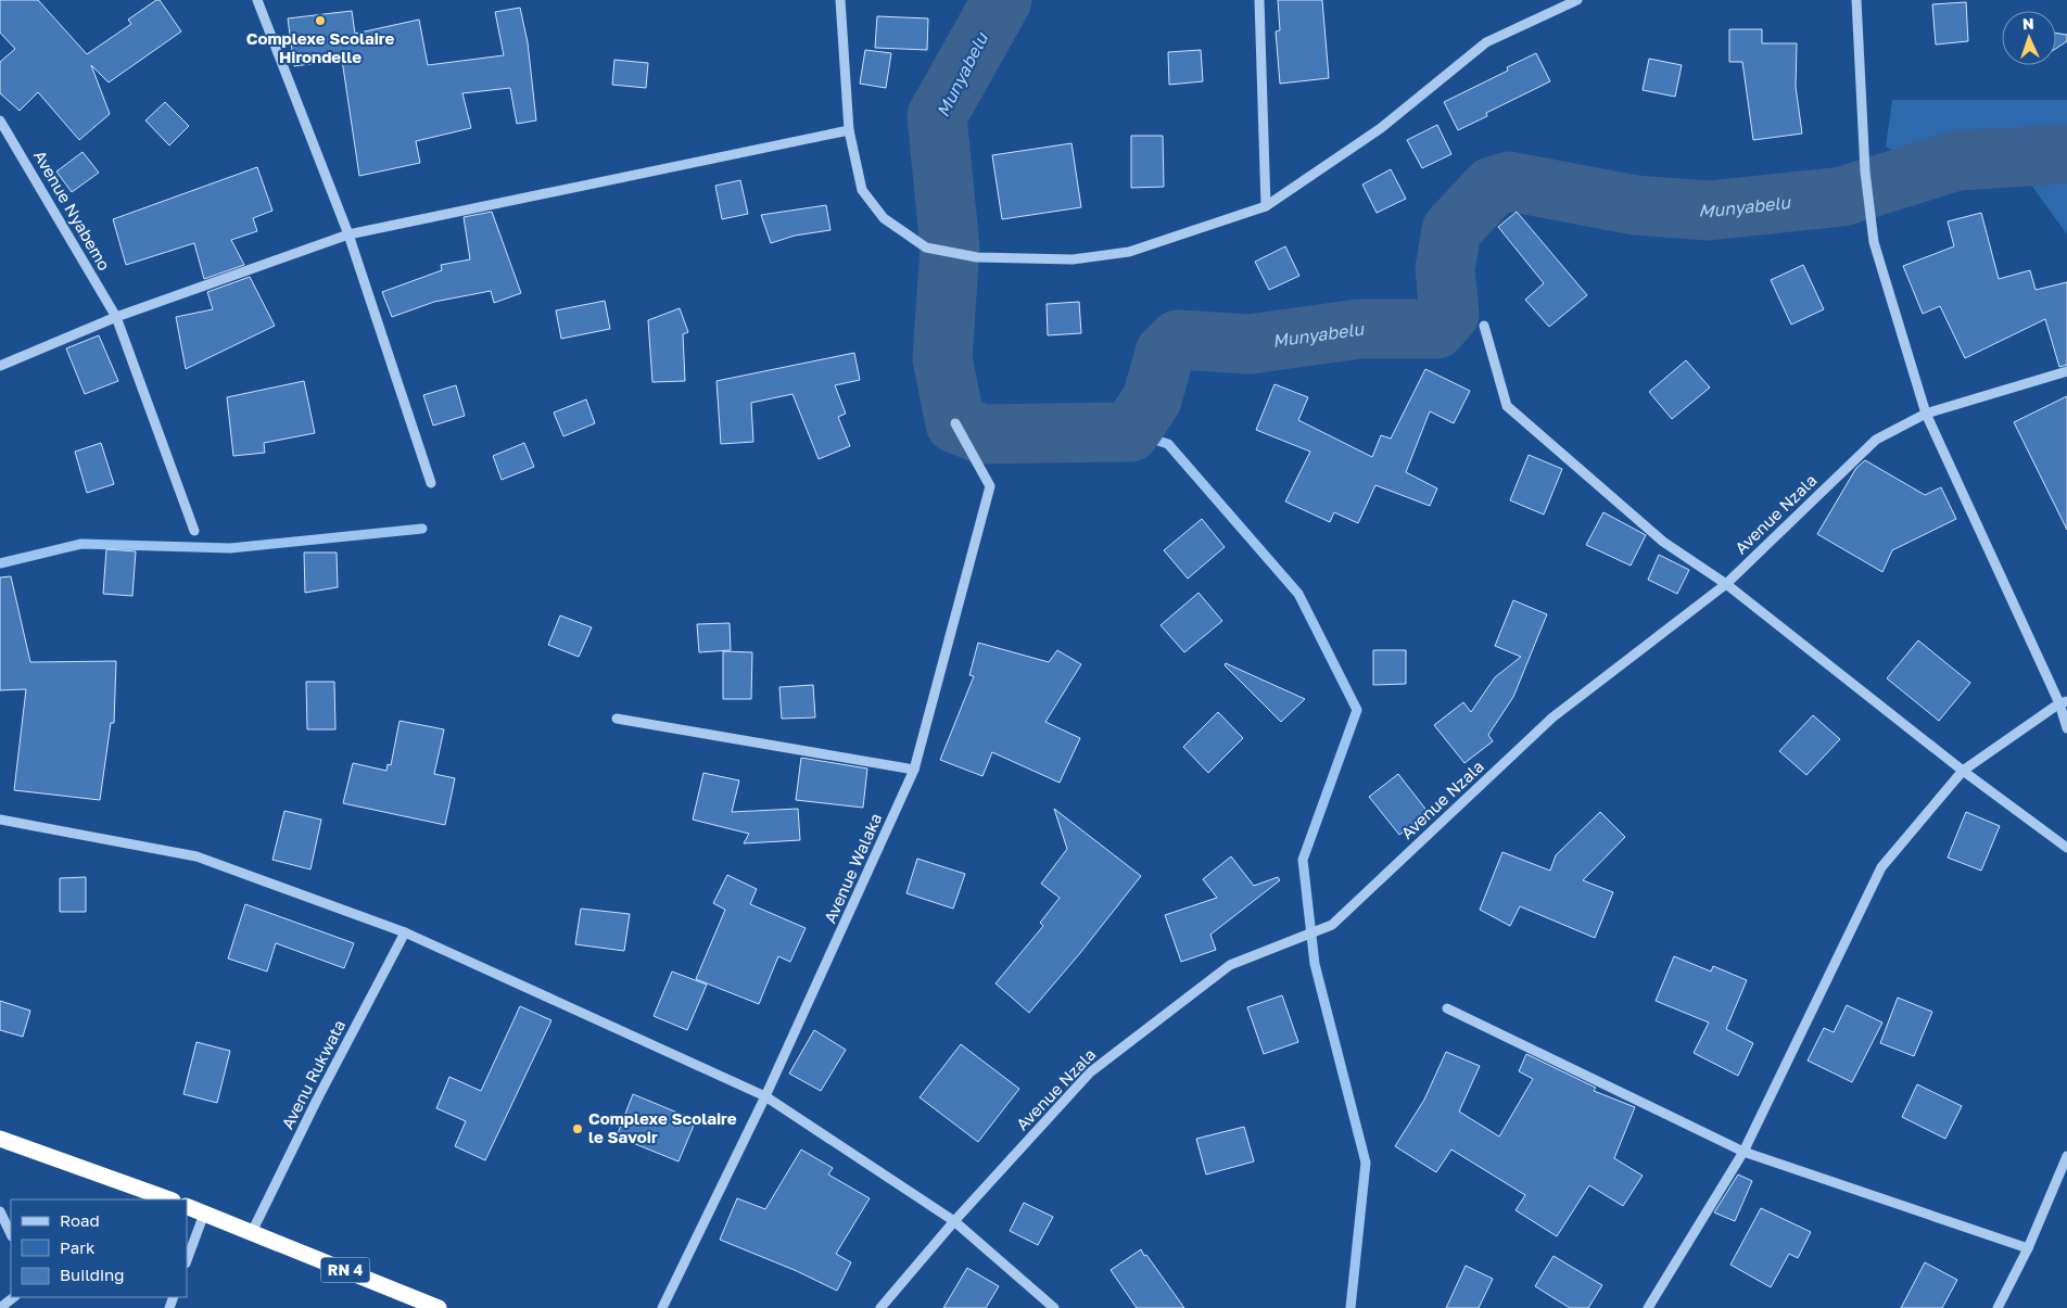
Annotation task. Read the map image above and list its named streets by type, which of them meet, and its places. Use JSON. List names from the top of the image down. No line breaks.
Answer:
{"streets":{"highway":["RN 4"],"street":["Avenue Nyabemo","Avenue Nzala","Avenue Walaka","Avenu Rukwata"]},"crossings":[["Avenu Rukwata","RN 4"]],"water":["Munyabelu"],"places":["Complexe Scolaire Hirondelle","Complexe Scolaire le Savoir"],"legend":["Road","Park","Building"],"north":"top"}
